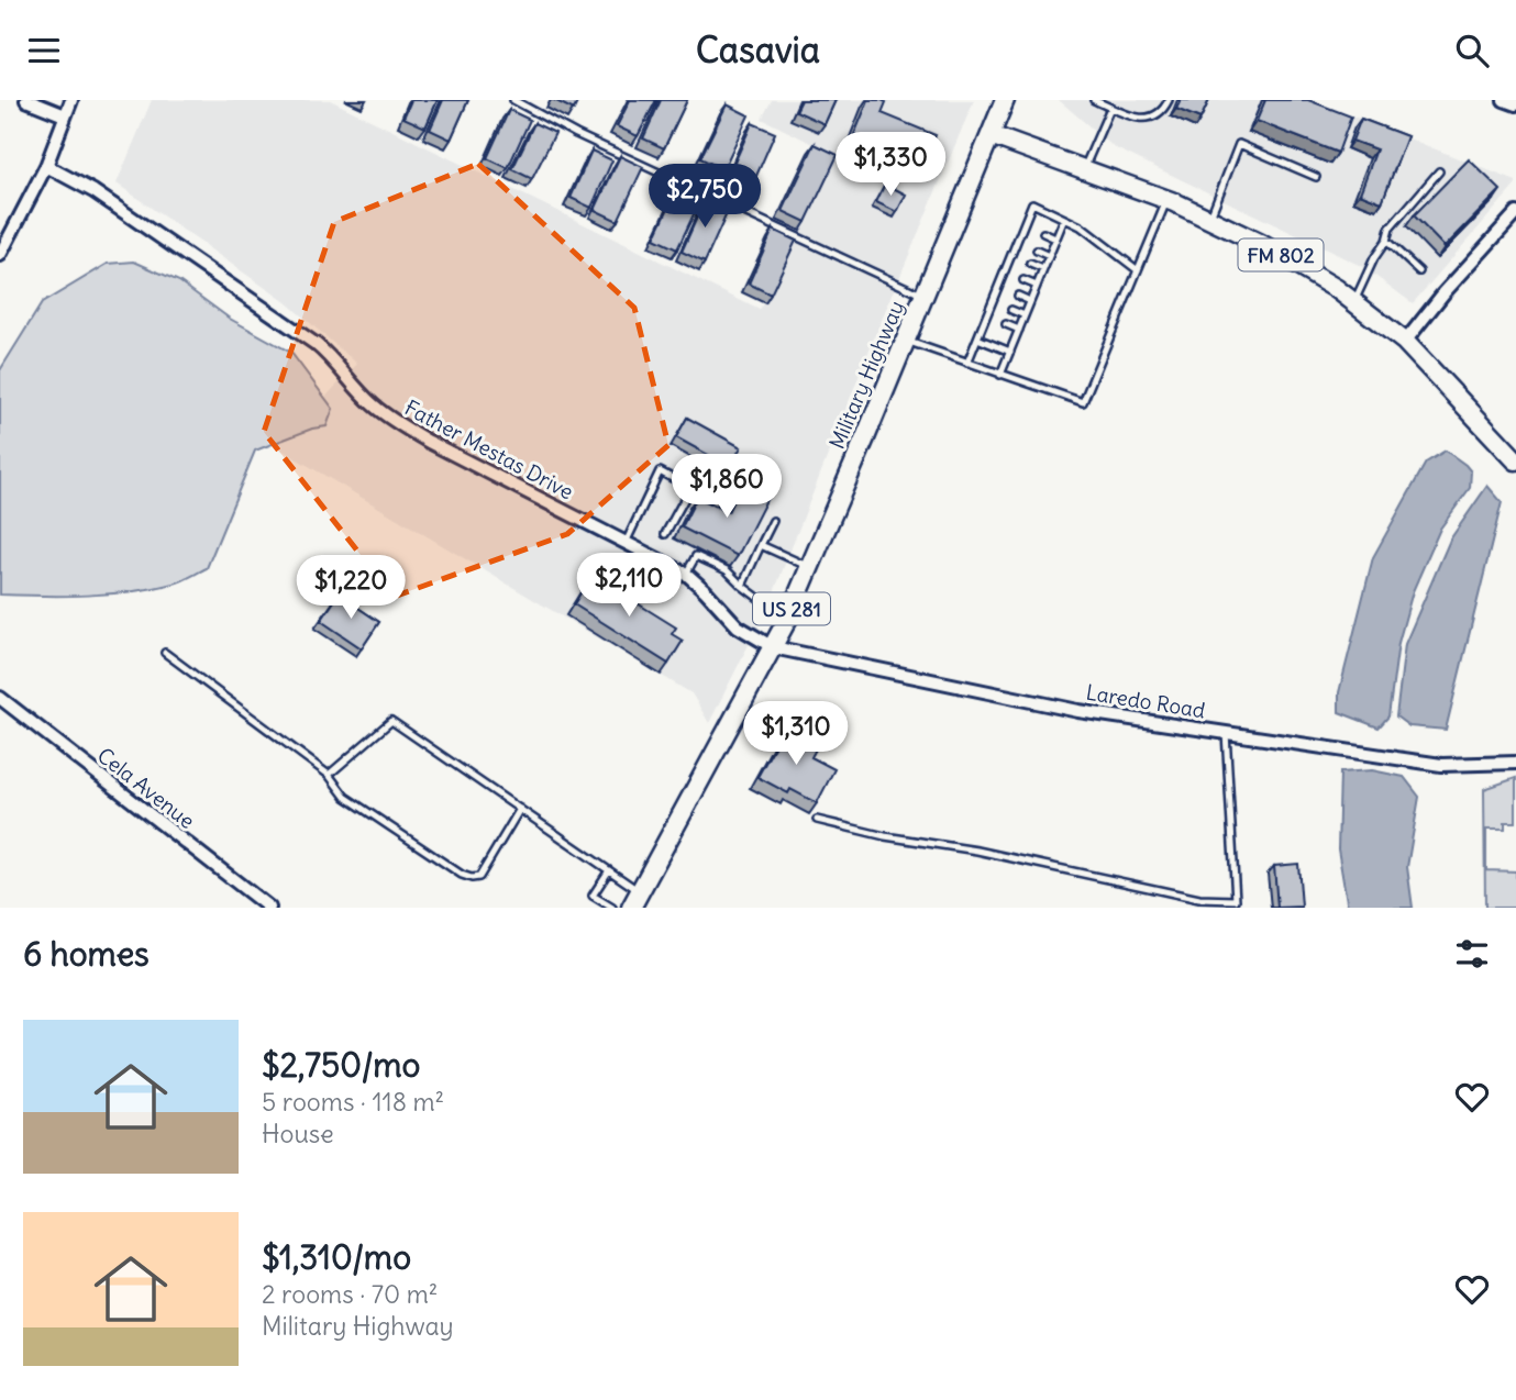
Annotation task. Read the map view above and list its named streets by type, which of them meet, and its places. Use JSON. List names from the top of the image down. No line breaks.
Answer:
{"streets":{"main road":["FM 802","Military Highway","US 281"],"street":["Father Mestas Drive","Laredo Road","Cela Avenue"]},"crossings":[["FM 802","Military Highway"],["Military Highway","Father Mestas Drive"],["Military Highway","Laredo Road"],["Father Mestas Drive","Laredo Road"]],"page":{"header":"Casavia","price":["$1,330","$2,750","$1,860","$2,110","$1,220","$1,310"],"heading":"6 homes","list":[{"name":"$2,750/mo","note":"5 rooms · 118 m² · House"},{"name":"$1,310/mo","note":"2 rooms · 70 m² · Military Highway"}]}}
